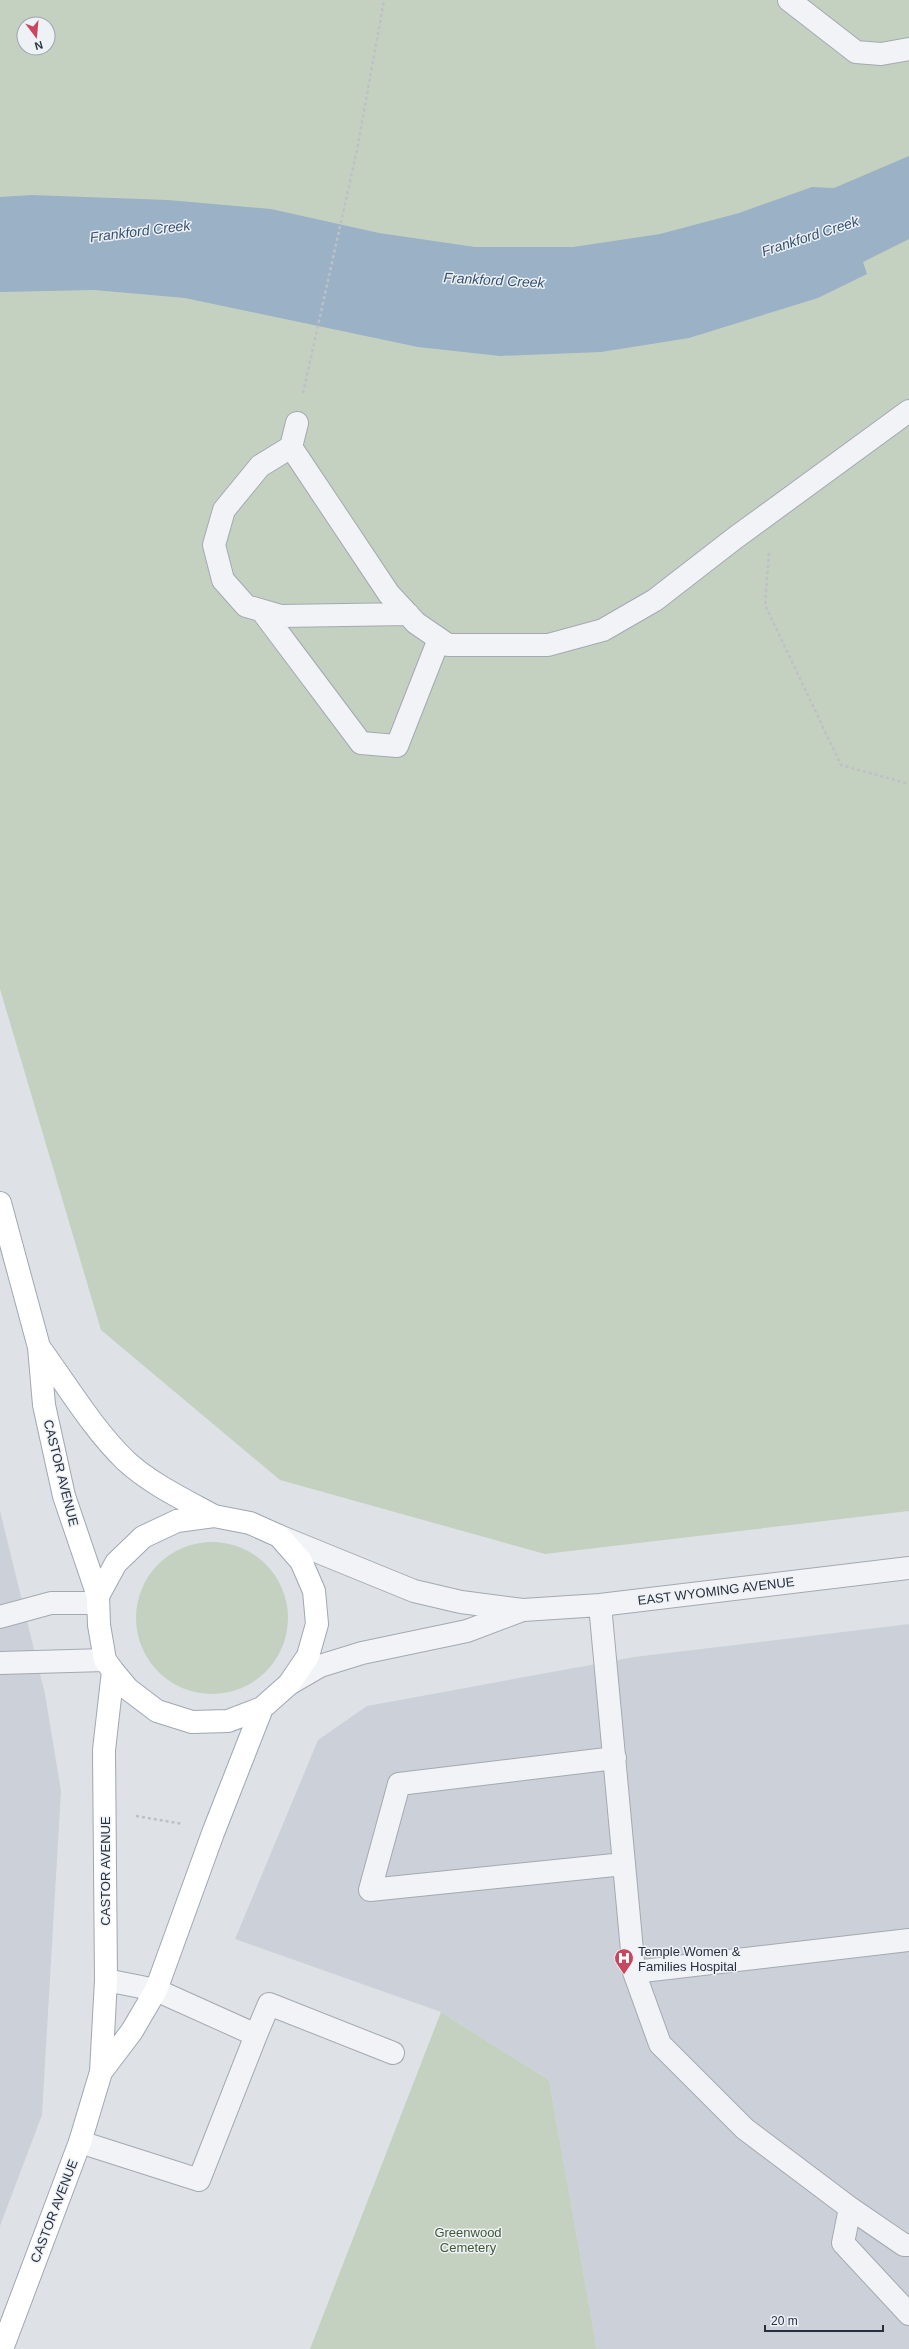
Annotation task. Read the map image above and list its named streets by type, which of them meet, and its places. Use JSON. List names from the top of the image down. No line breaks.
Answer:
{"streets":{"main road":["CASTOR AVENUE"],"street":["EAST WYOMING AVENUE"]},"water":["Frankford Creek"],"parks":["Greenwood Cemetery"],"places":{"hospital":["Temple Women & Families Hospital"]},"scale_bar":"20 m","north":"bottom"}
